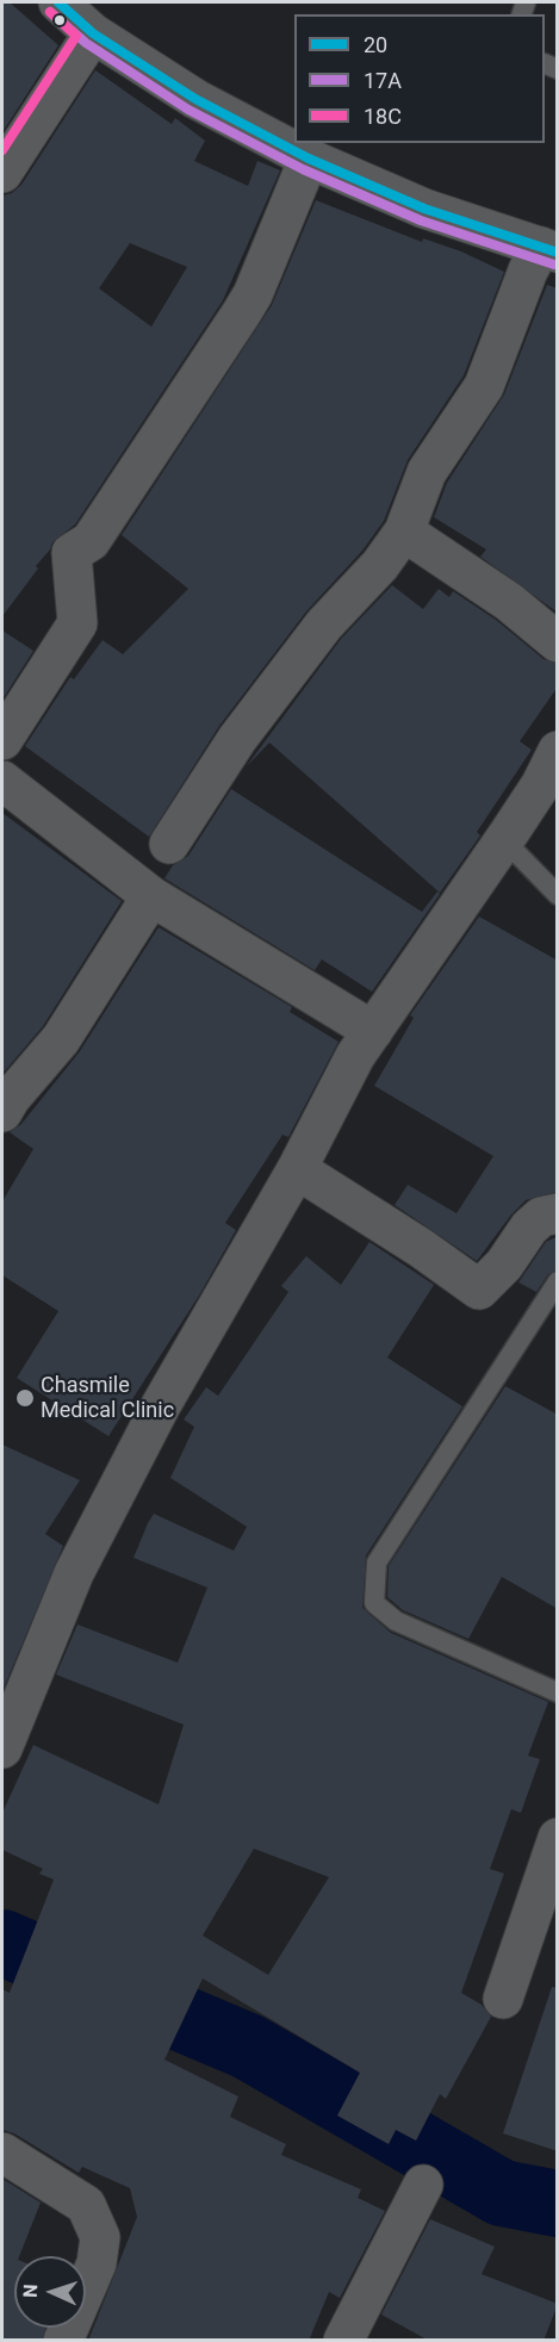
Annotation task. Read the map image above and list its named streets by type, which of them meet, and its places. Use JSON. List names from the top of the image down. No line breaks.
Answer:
{"places":["Chasmile Medical Clinic"],"lines":["transit line 20","transit line 17A","transit line 18C"],"legend":["20","17A","18C"],"north":"left"}
